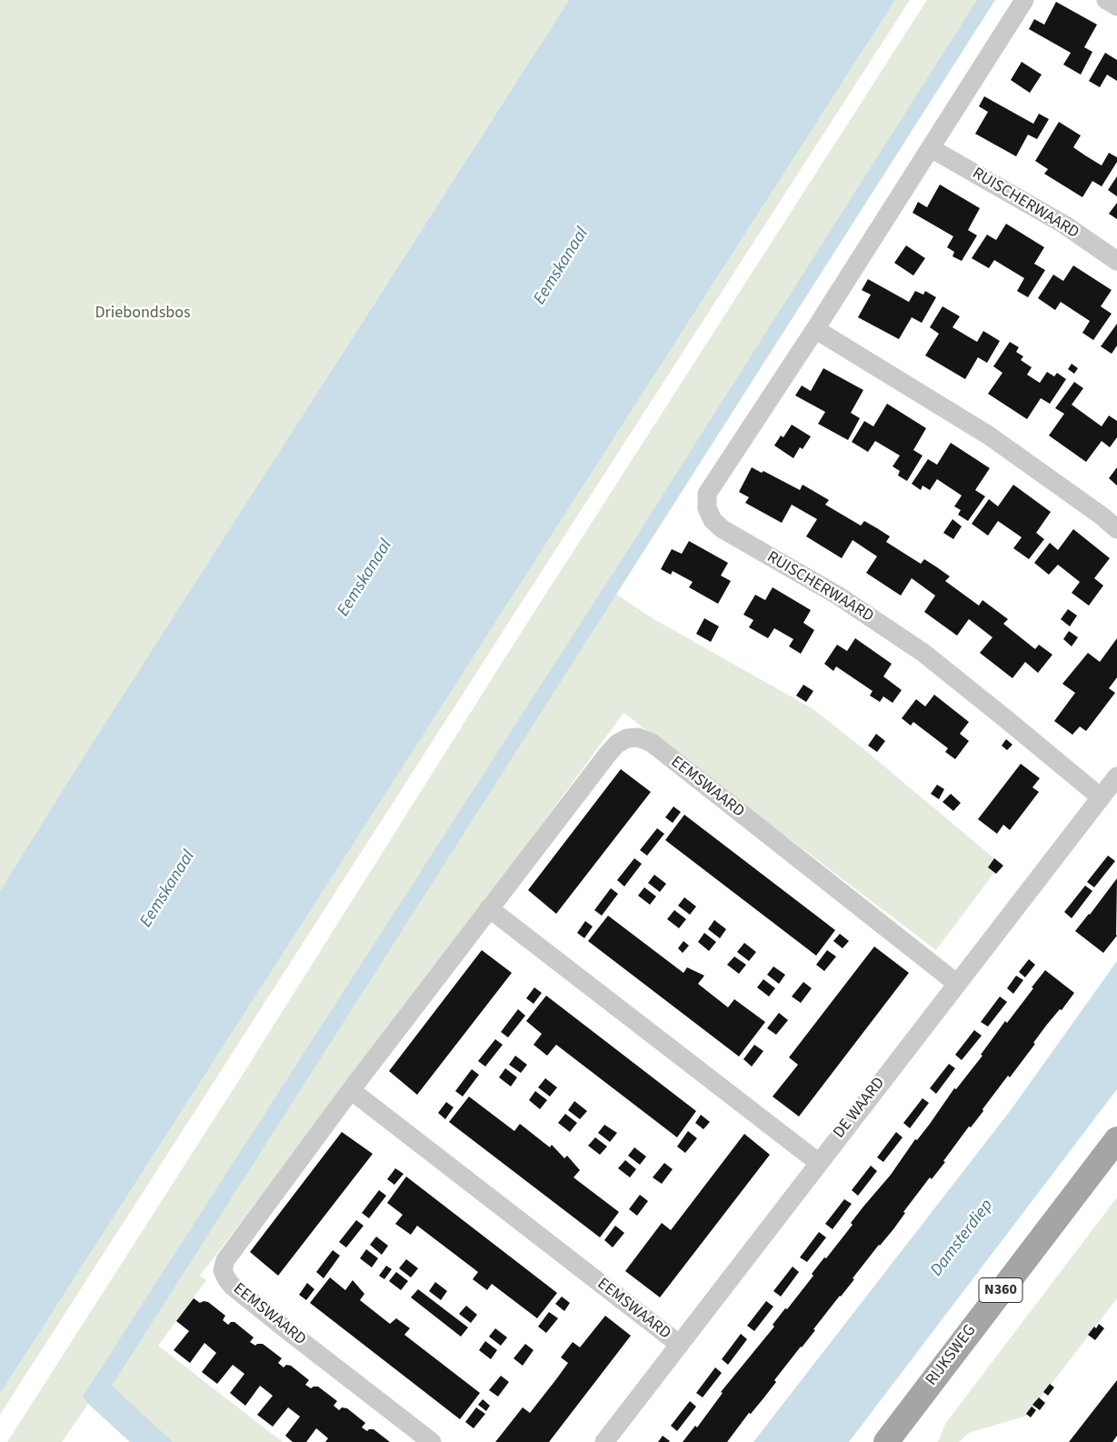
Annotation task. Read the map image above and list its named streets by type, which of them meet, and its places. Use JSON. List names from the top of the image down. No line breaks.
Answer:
{"streets":{"main road":["N360","RIJKSWEG"],"street":["RUISCHERWAARD","EEMSWAARD","DE WAARD"]},"crossings":[["RUISCHERWAARD","DE WAARD"],["EEMSWAARD","DE WAARD"]],"water":["Eemskanaal","Damsterdiep"],"parks":["Driebondsbos"]}
